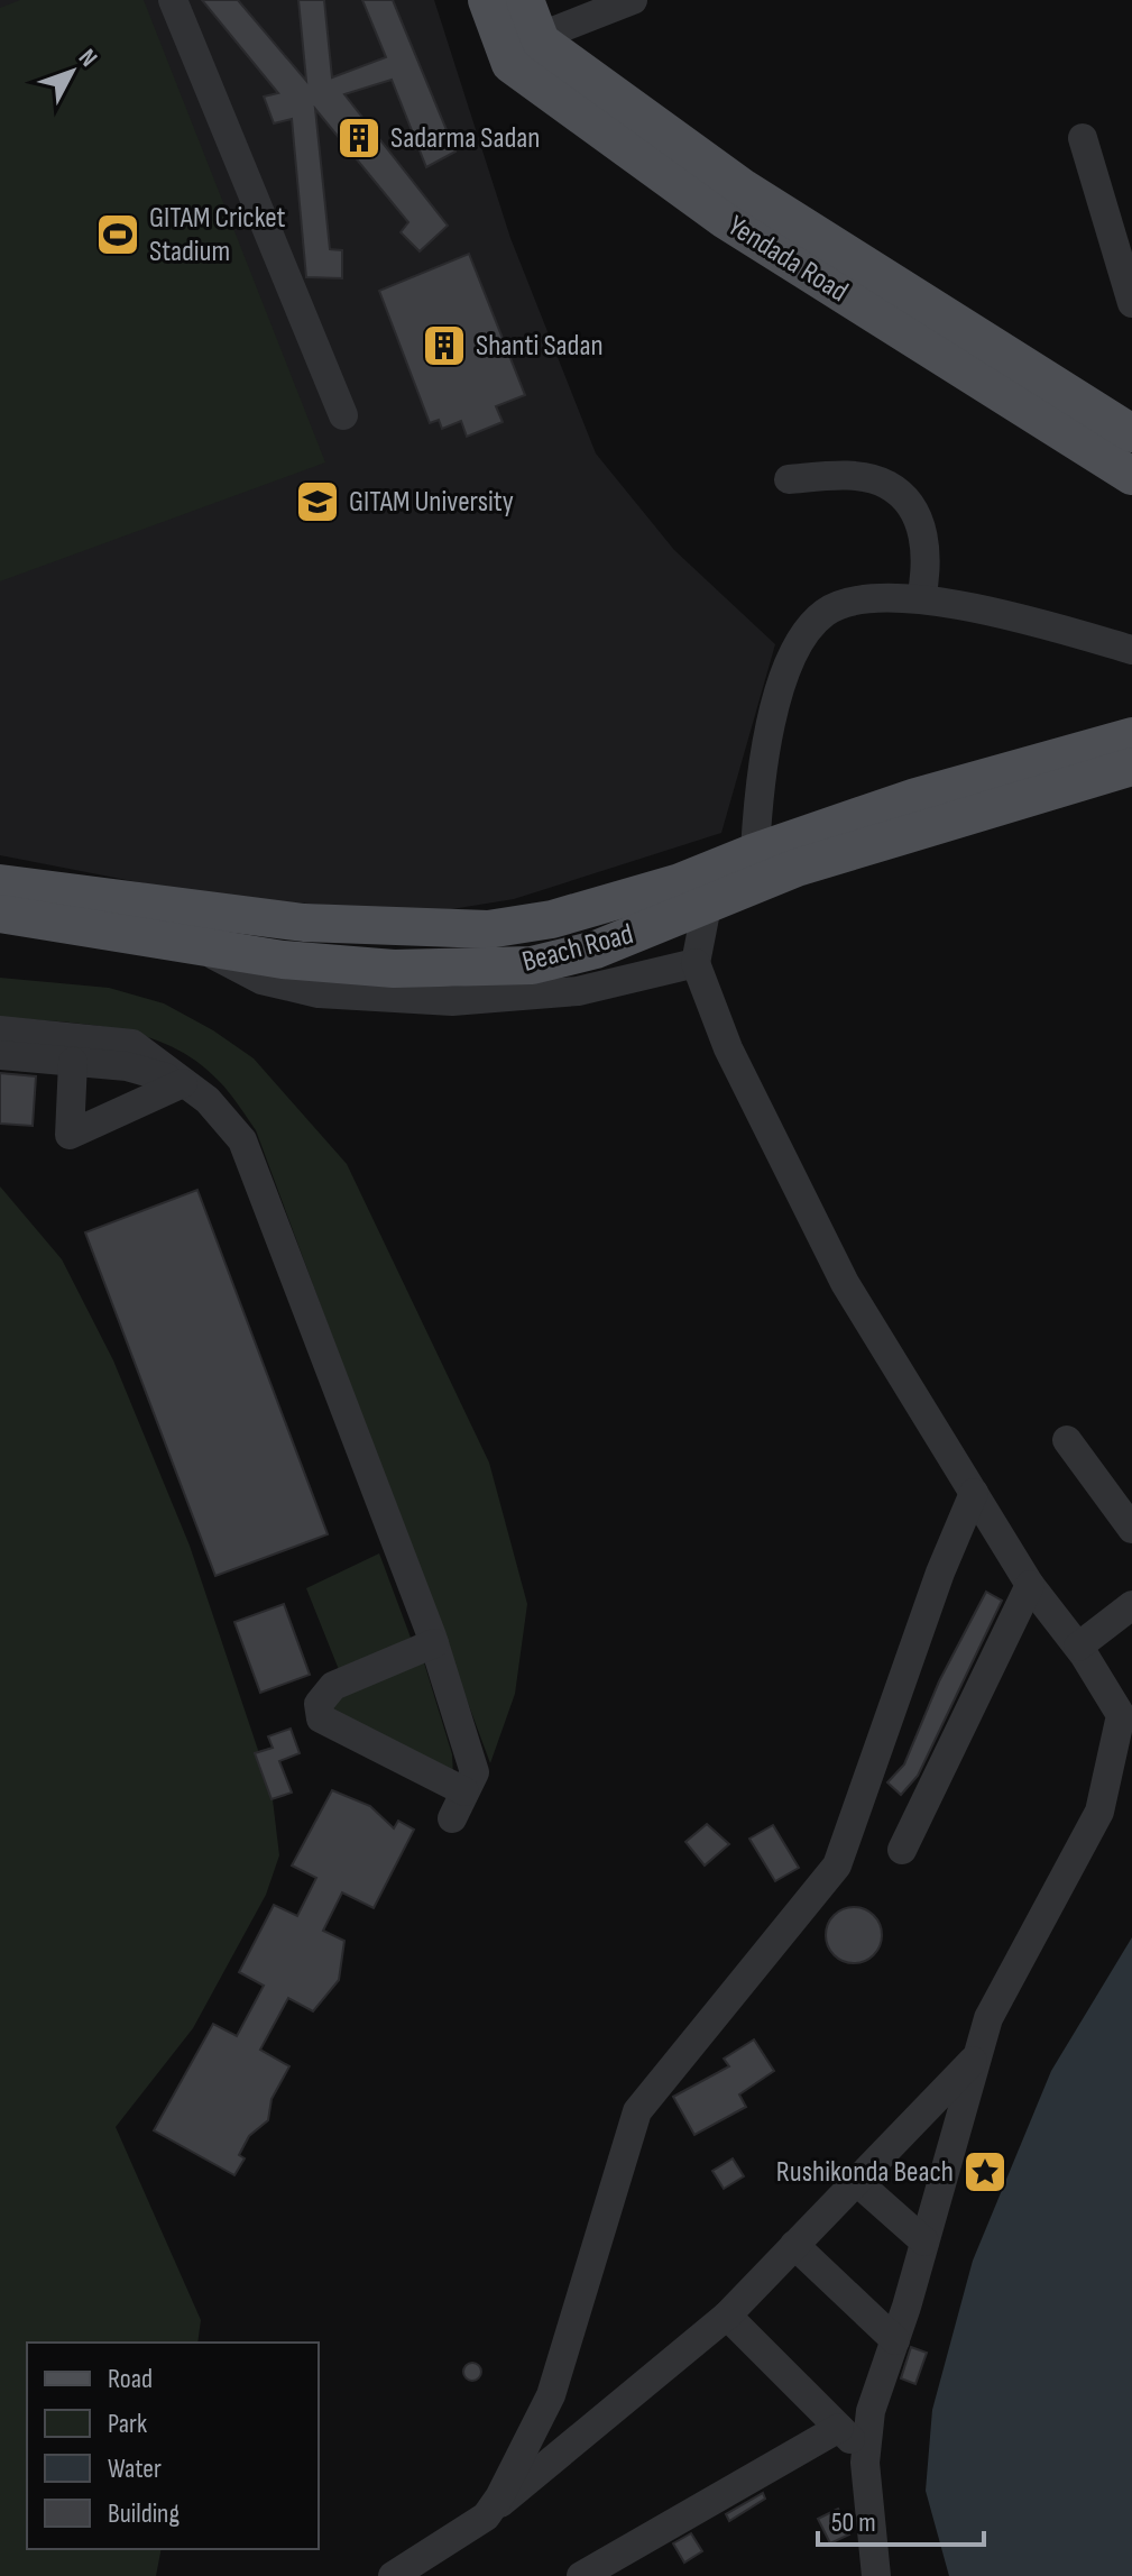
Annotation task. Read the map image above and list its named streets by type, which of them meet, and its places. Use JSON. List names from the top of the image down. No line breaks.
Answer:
{"streets":{"main road":["Yendada Road","Beach Road"]},"places":{"building":["Sadarma Sadan","Shanti Sadan"],"sports":["GITAM Cricket Stadium"],"school or university":["GITAM University"],"place":["Rushikonda Beach"]},"legend":["Road","Park","Water","Building"],"scale_bar":"50 m","north":"top right"}
